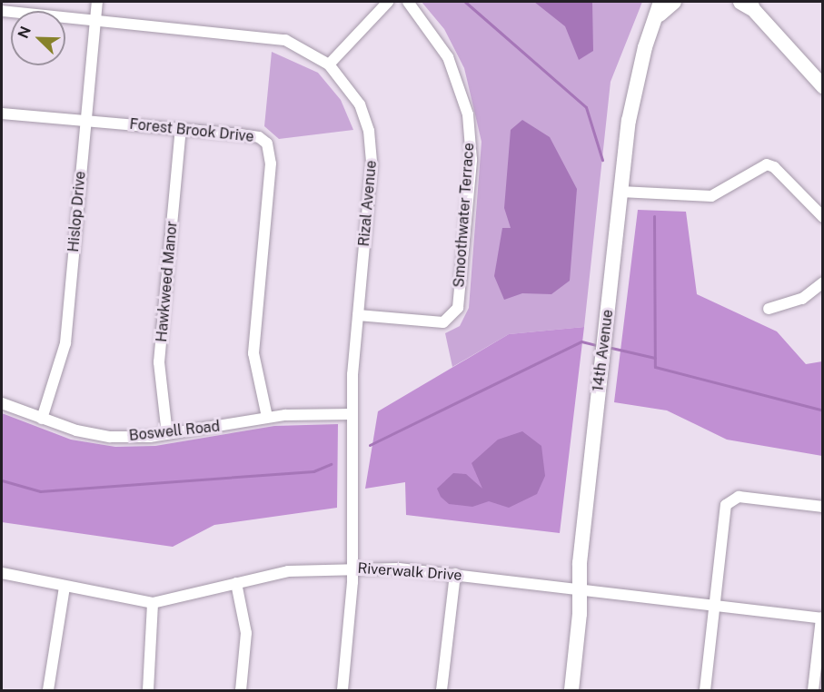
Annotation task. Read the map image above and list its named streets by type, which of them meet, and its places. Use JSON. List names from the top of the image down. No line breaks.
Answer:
{"streets":{"main road":["14th Avenue"],"street":["Forest Brook Drive","Rizal Avenue","Hislop Drive","Smoothwater Terrace","Hawkweed Manor","Boswell Road","Riverwalk Drive"]},"crossings":[["Forest Brook Drive","Hislop Drive"],["Forest Brook Drive","Hawkweed Manor"],["Forest Brook Drive","Boswell Road"],["Rizal Avenue","Hislop Drive"],["Rizal Avenue","Smoothwater Terrace"],["Rizal Avenue","Boswell Road"],["Rizal Avenue","Riverwalk Drive"],["Hislop Drive","Boswell Road"],["Hawkweed Manor","Boswell Road"],["14th Avenue","Riverwalk Drive"]],"north":"top left"}
